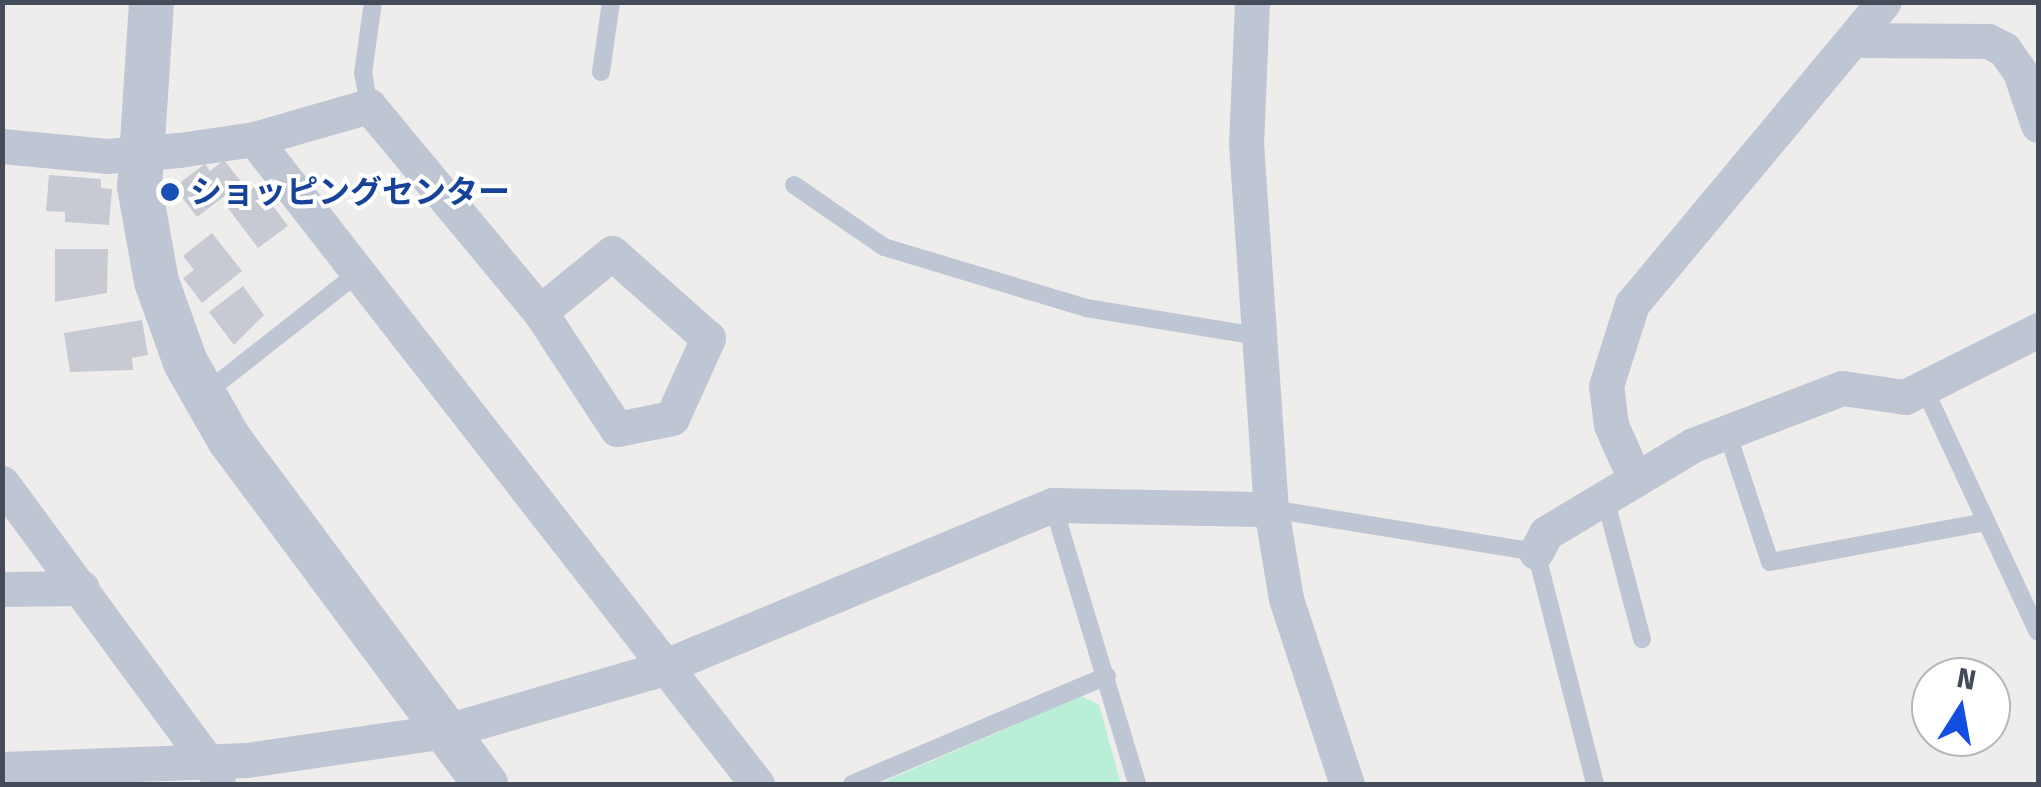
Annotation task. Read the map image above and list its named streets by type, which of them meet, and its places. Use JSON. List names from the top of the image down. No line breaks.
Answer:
{"places":["ショッピングセンター"],"north":"top"}
